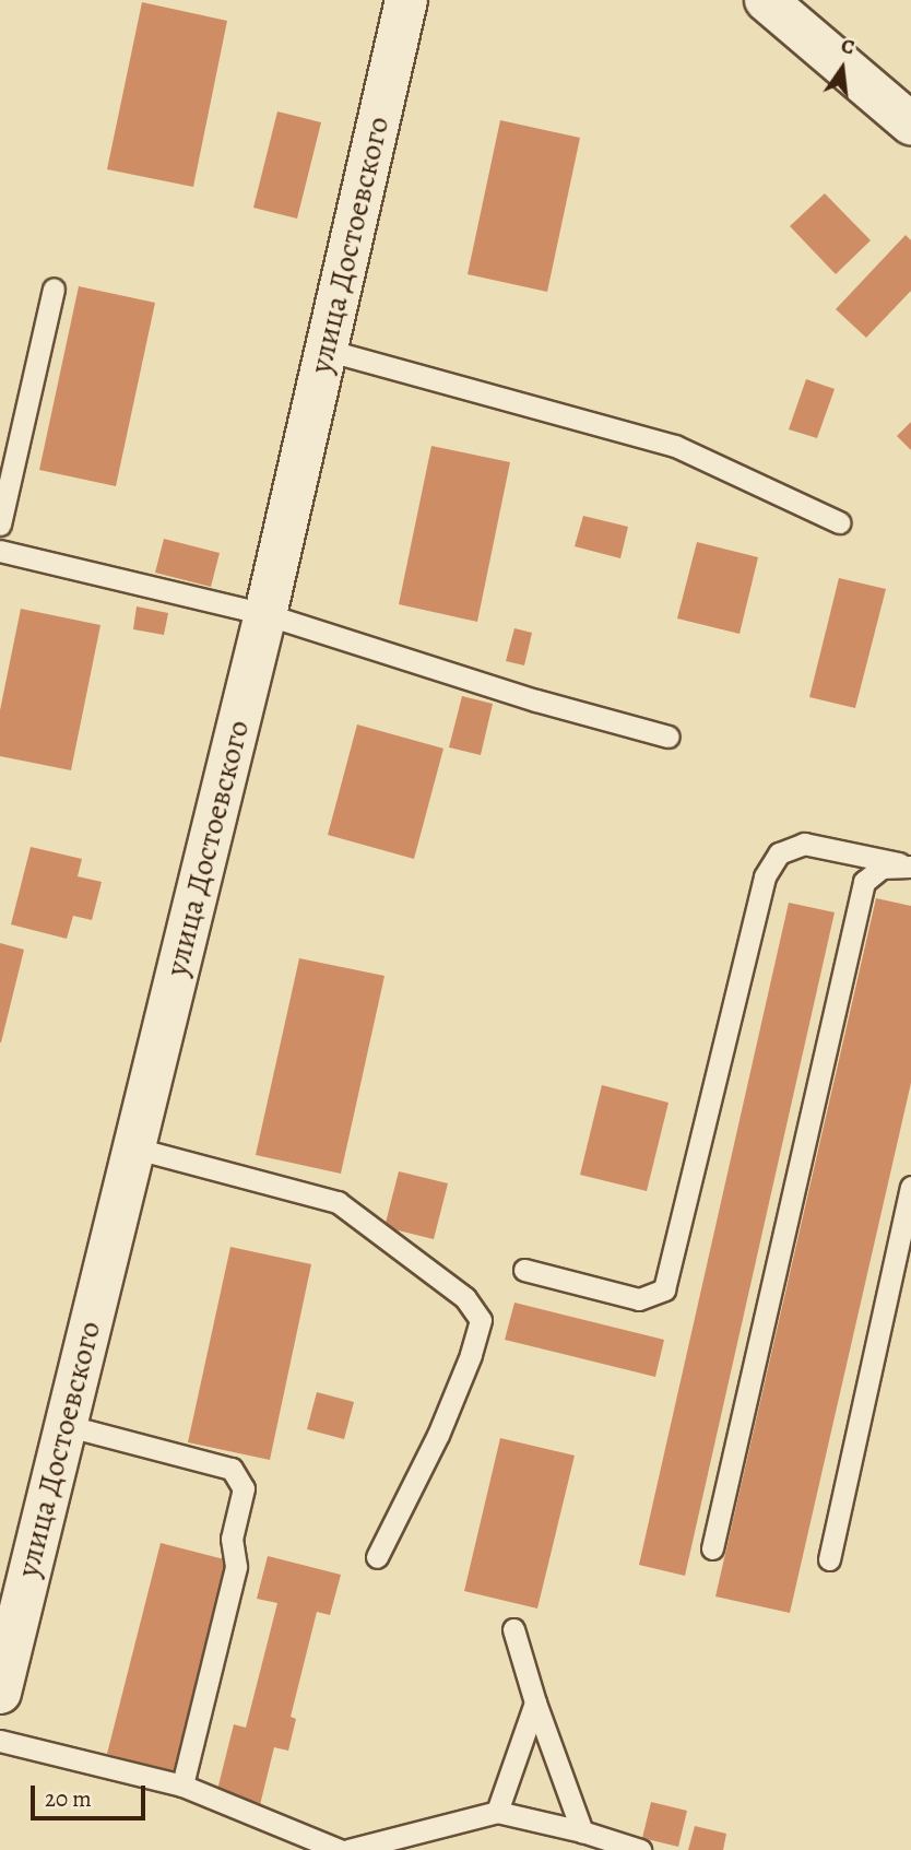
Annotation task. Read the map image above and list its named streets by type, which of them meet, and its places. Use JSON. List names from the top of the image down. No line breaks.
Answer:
{"streets":{"street":["улица Достоевского"]},"scale_bar":"20 m","north":"top"}
